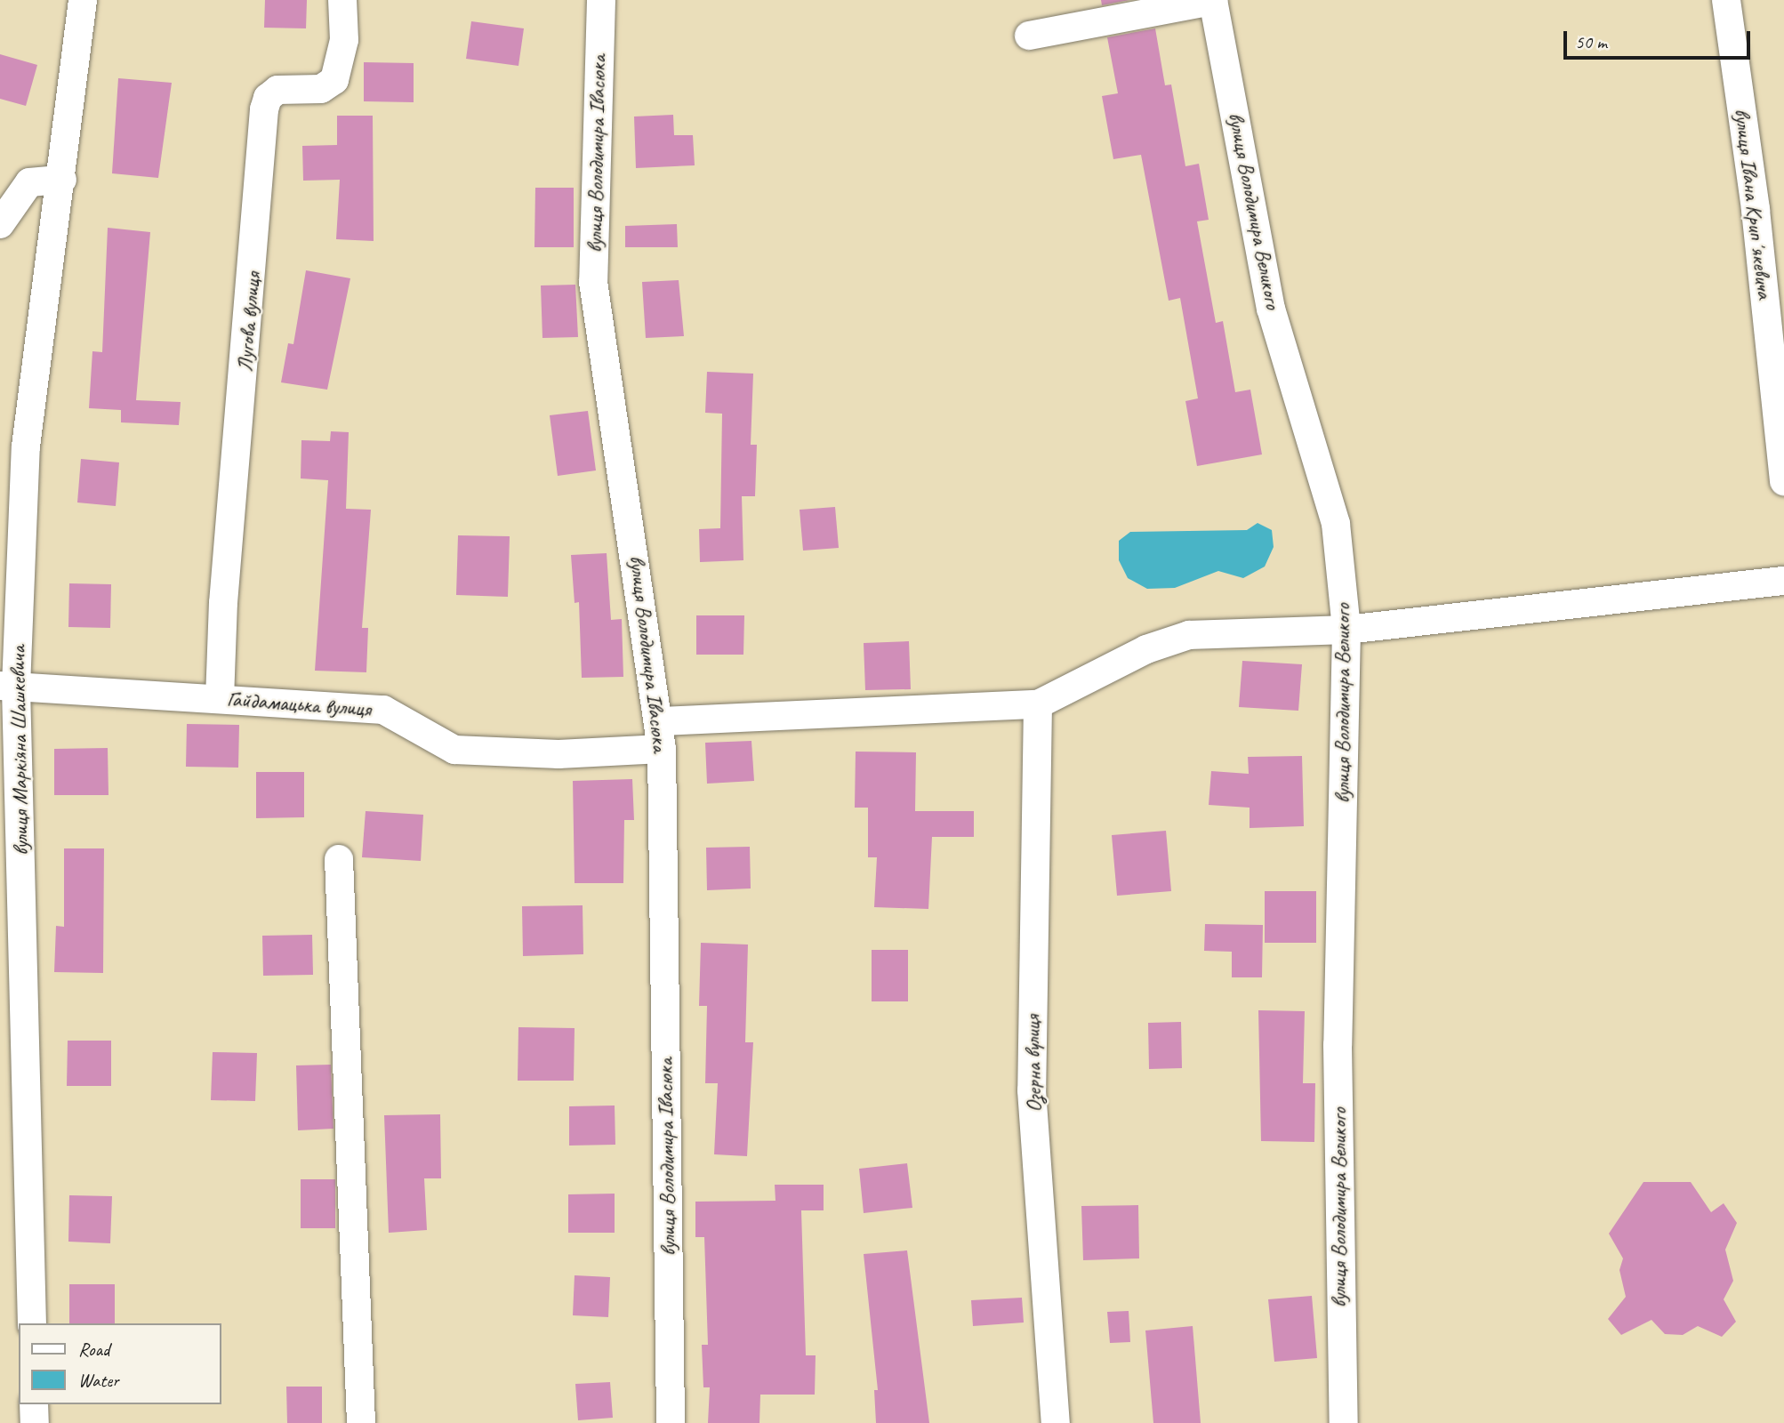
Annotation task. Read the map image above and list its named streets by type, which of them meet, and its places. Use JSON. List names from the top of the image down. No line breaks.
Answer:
{"streets":{"street":["вулиця Володимира Івасюка","вулиця Івана Крипʼякевича","вулиця Володимира Великого","Лугова вулиця","Гайдамацька вулиця","вулиця Маркіяна Шашкевича","Озерна вулиця"]},"crossings":[["вулиця Володимира Івасюка","Гайдамацька вулиця"],["Лугова вулиця","Гайдамацька вулиця"],["Гайдамацька вулиця","вулиця Маркіяна Шашкевича"]],"legend":["Road","Water"],"scale_bar":"50 m"}
